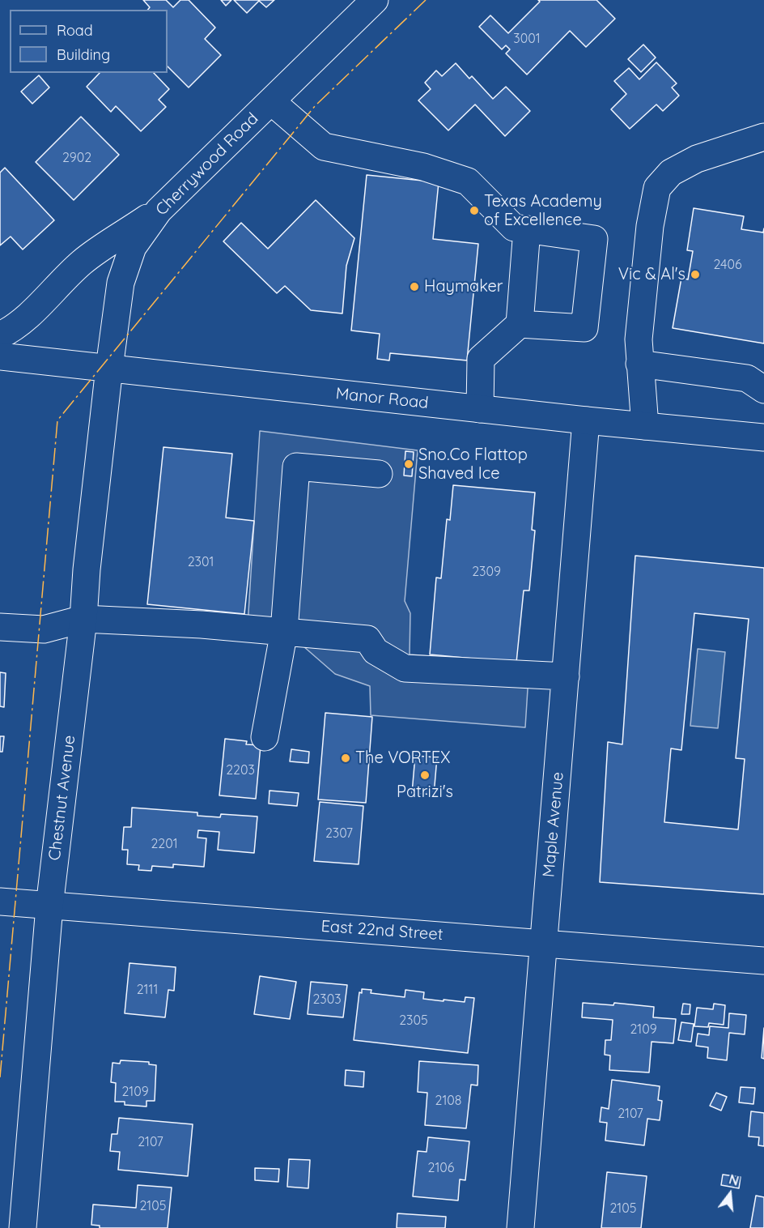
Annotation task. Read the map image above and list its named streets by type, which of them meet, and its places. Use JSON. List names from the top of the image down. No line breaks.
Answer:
{"streets":{"street":["Cherrywood Road","Manor Road","Chestnut Avenue","Maple Avenue","East 22nd Street"]},"crossings":[["Cherrywood Road","Manor Road"],["Cherrywood Road","Chestnut Avenue"],["Manor Road","Chestnut Avenue"],["Manor Road","Maple Avenue"],["Chestnut Avenue","East 22nd Street"],["Maple Avenue","East 22nd Street"]],"places":["Texas Academy of Excellence","Vic & Al's","Haymaker","Sno.Co Flattop Shaved Ice","The VORTEX","Patrizi's"],"house_numbers":["3001","2902","2406","2301","2309","2203","2307","2201","2111","2303","2305","2109","2109","2108","2107","2107","2106","2105","2105"],"legend":["Road","Building"],"north":"top"}
